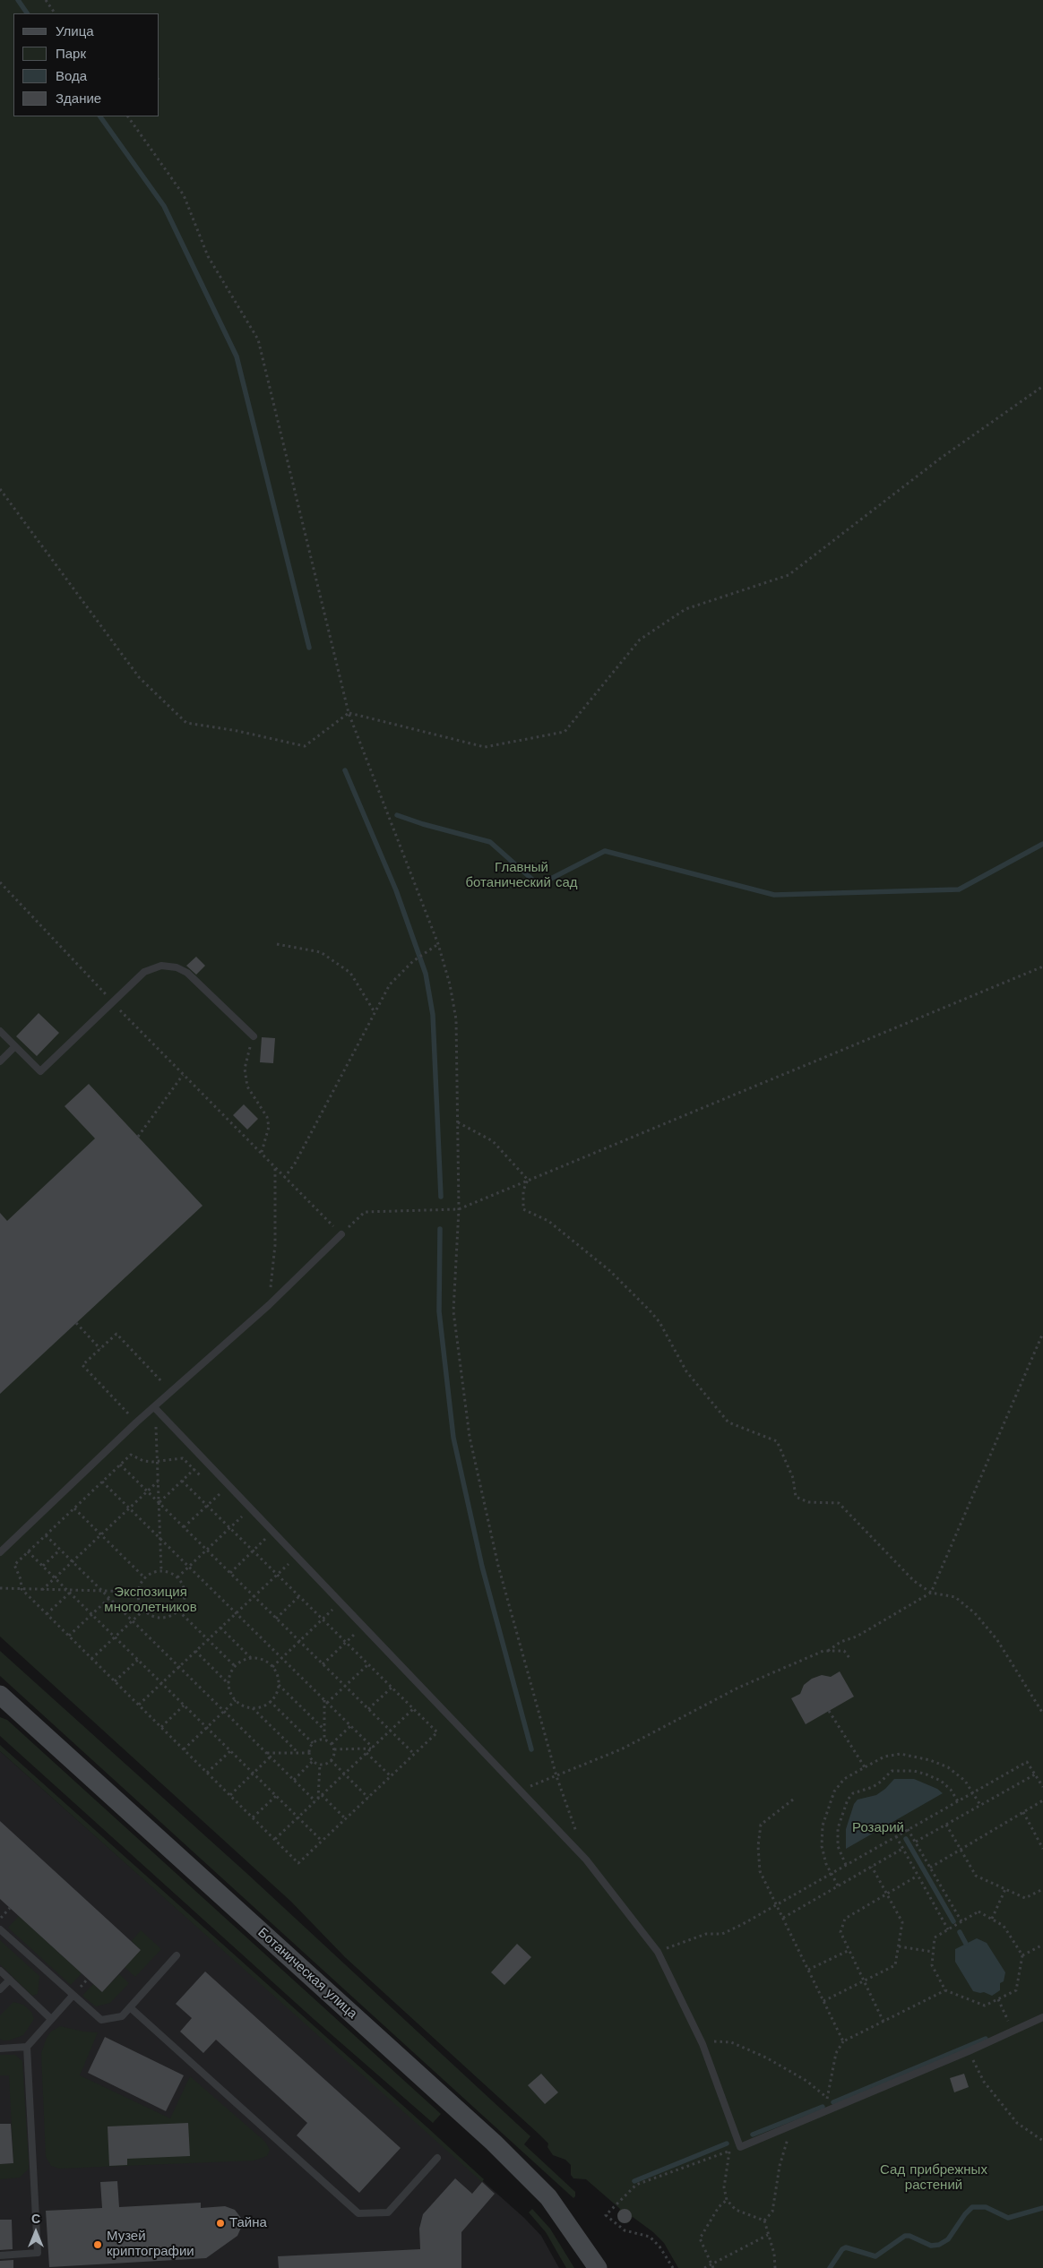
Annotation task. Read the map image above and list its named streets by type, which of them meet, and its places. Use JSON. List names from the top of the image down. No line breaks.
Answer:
{"streets":{"main road":["Ботаническая улица"]},"parks":["Главный ботанический сад","Экспозиция многолетников","Розарий","Сад прибрежных растений"],"places":["Тайна","Музей криптографии"],"legend":["Улица","Парк","Вода","Здание"],"north":"top"}
